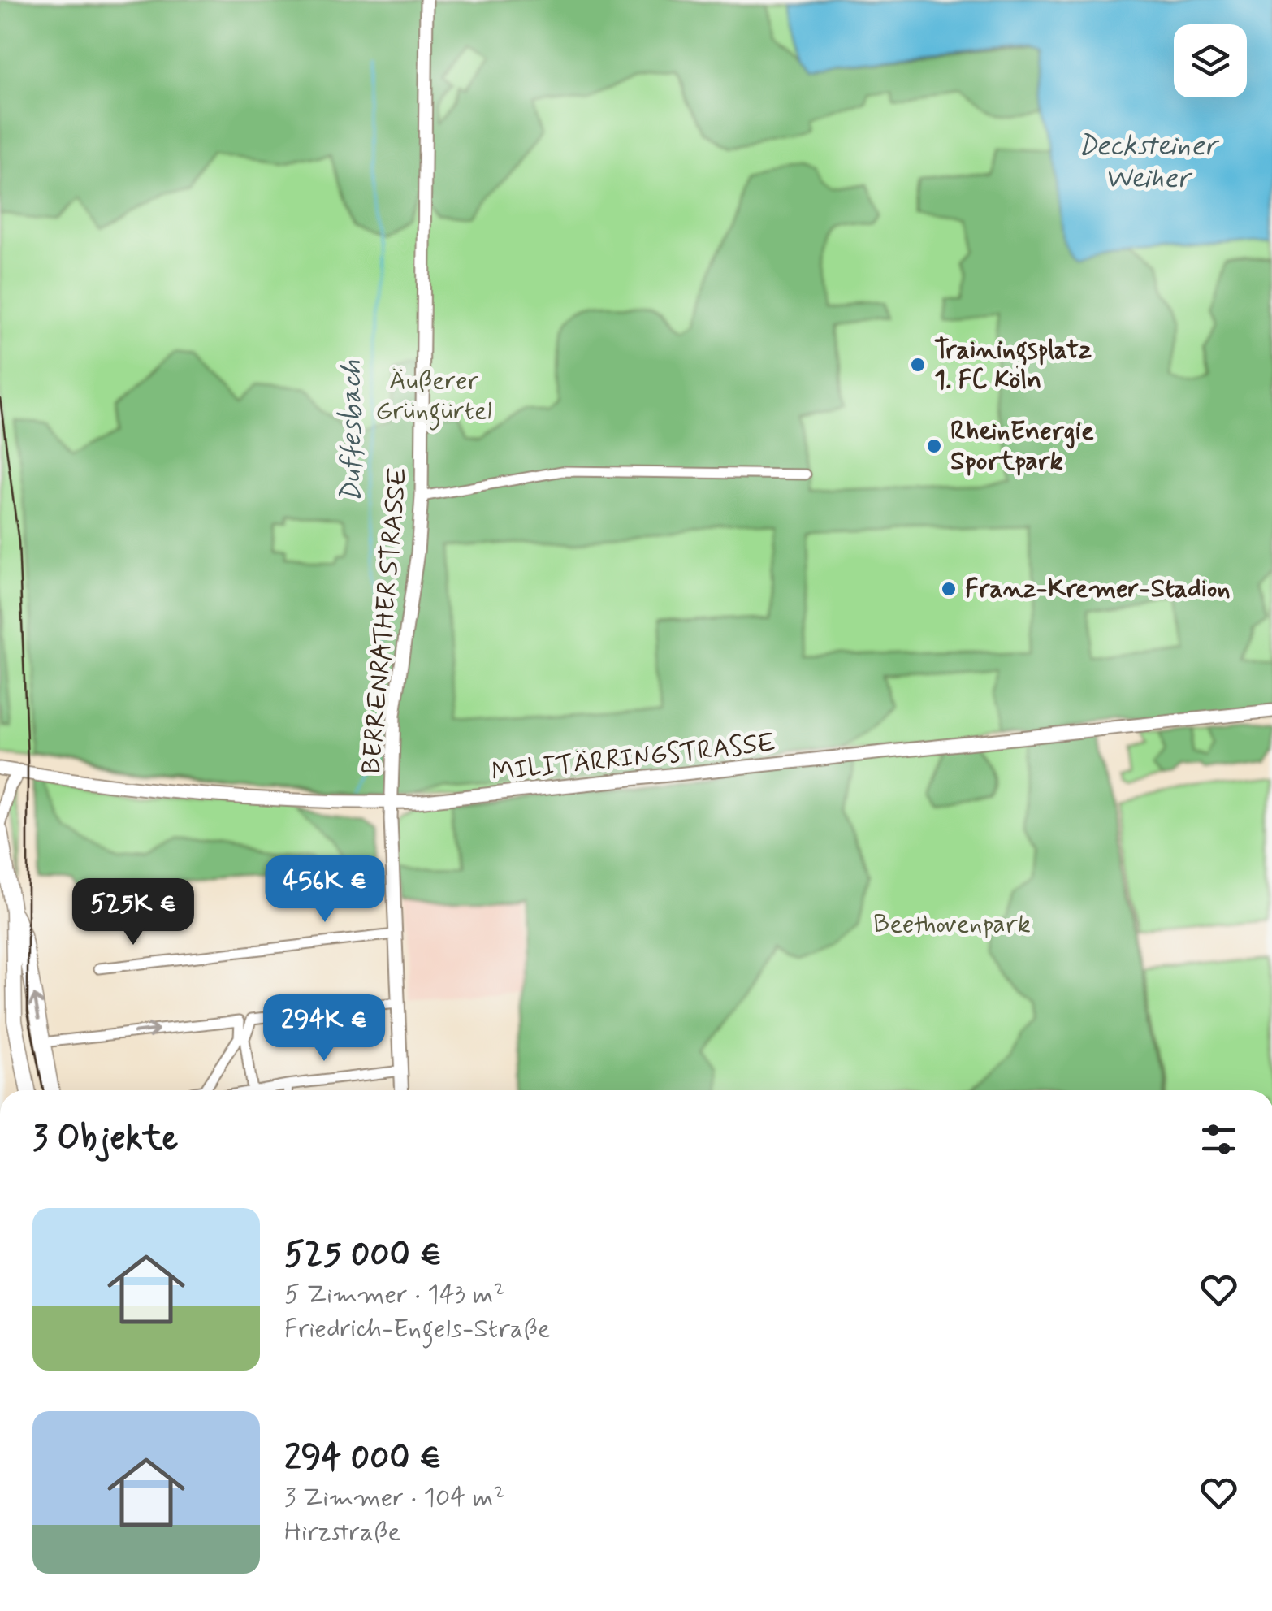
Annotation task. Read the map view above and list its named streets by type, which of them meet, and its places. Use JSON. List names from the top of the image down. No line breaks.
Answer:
{"streets":{"main road":["BERRENRATHER STRASSE","MILITÄRRINGSTRASSE"]},"crossings":[["BERRENRATHER STRASSE","MILITÄRRINGSTRASSE"]],"water":["Decksteiner Weiher","Duffesbach"],"parks":["Äußerer Grüngürtel","Beethovenpark"],"places":["Trainingsplatz 1. FC Köln","RheinEnergie Sportpark","Franz-Kremer-Stadion"],"page":{"price":["456K €","525K €","294K €"],"heading":"3 Objekte","list":[{"name":"525 000 €","note":"5 Zimmer · 143 m² · Friedrich-Engels-Straße"},{"name":"294 000 €","note":"3 Zimmer · 104 m² · Hirzstraße"}]}}
